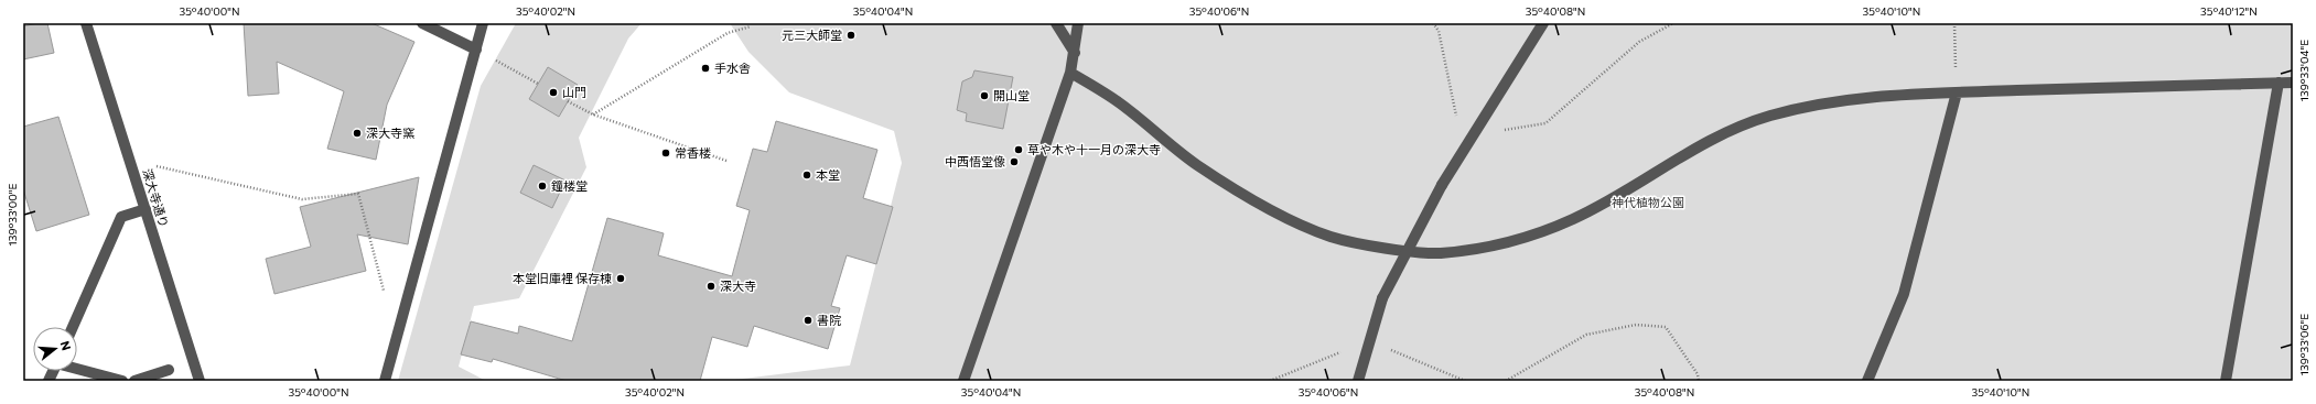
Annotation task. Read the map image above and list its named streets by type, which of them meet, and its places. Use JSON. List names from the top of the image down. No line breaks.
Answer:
{"streets":{"street":["深大寺通り"]},"parks":["神代植物公園"],"places":["元三大師堂","手水舎","山門","開山堂","深大寺窯","草や木や十一月の深大寺","常香楼","中西悟堂像","本堂","鐘楼堂","本堂旧庫裡 保存棟","深大寺","書院"],"north":"right","coordinates":["35°40'00\"N","35°40'02\"N","35°40'04\"N","35°40'06\"N","35°40'08\"N","35°40'10\"N","35°40'12\"N","139°33'04\"E","139°33'00\"E","139°33'06\"E"]}
